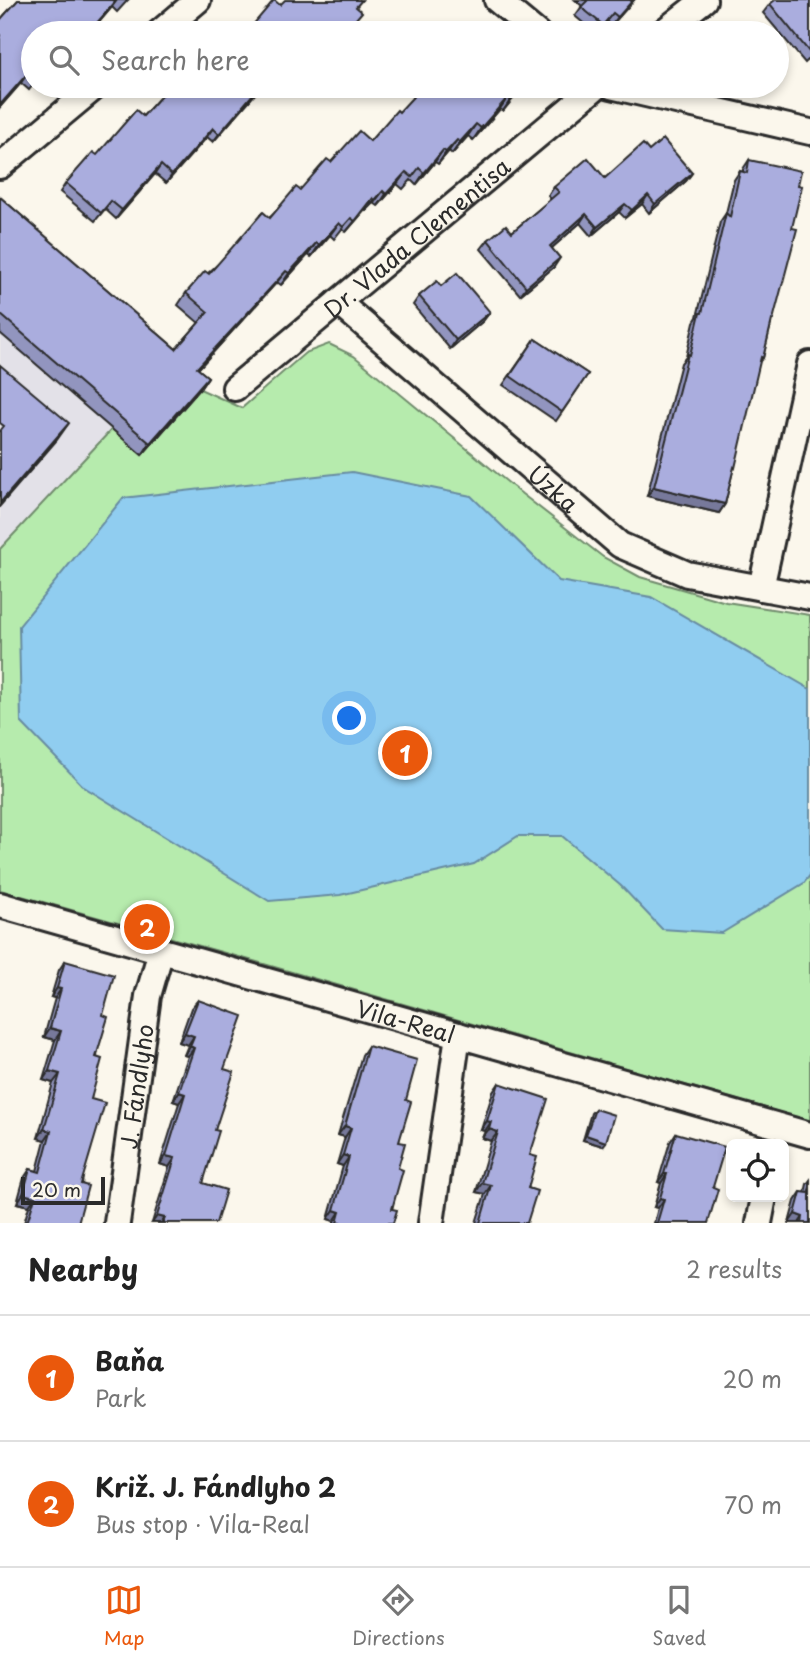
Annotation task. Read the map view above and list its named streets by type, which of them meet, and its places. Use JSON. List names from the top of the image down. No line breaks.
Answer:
{"streets":{"street":["Dr. Vlada Clementisa","Úzka","Vila-Real","J. Fándlyho"]},"crossings":[["Dr. Vlada Clementisa","Úzka"],["Vila-Real","J. Fándlyho"]],"scale_bar":"20 m","page":{"search":"Search here","pins":["1","2"],"scale":"20 m","heading":["Nearby","2 results"],"list":[{"mark":"1","name":"Baňa","note":"Park","value":"20 m"},{"mark":"2","name":"Križ. J. Fándlyho 2","note":"Bus stop · Vila-Real","value":"70 m"}],"nav":["Map","Directions","Saved"]}}
